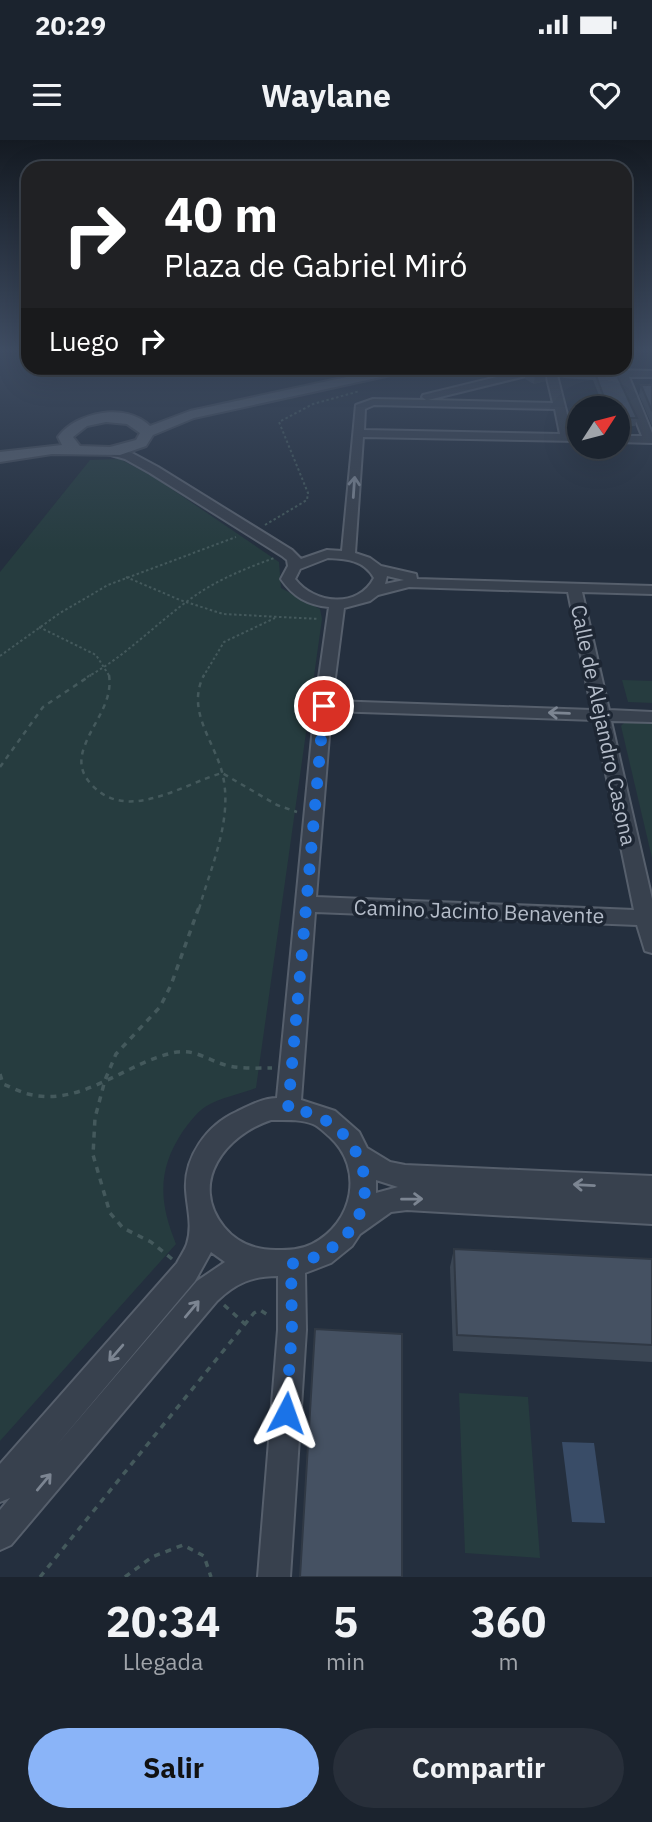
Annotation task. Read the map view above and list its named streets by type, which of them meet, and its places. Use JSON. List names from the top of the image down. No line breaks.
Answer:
{"streets":{"street":["Calle de Alejandro Casona","Camino Jacinto Benavente"]},"crossings":[["Calle de Alejandro Casona","Camino Jacinto Benavente"]],"north":"top right","page":{"status":"20:29","header":"Waylane","turn":["40 m","Plaza de Gabriel Miró"],"then":"Luego","eta":["20:34","Llegada","5","min","360","m"],"buttons":["Salir","Compartir"]}}
